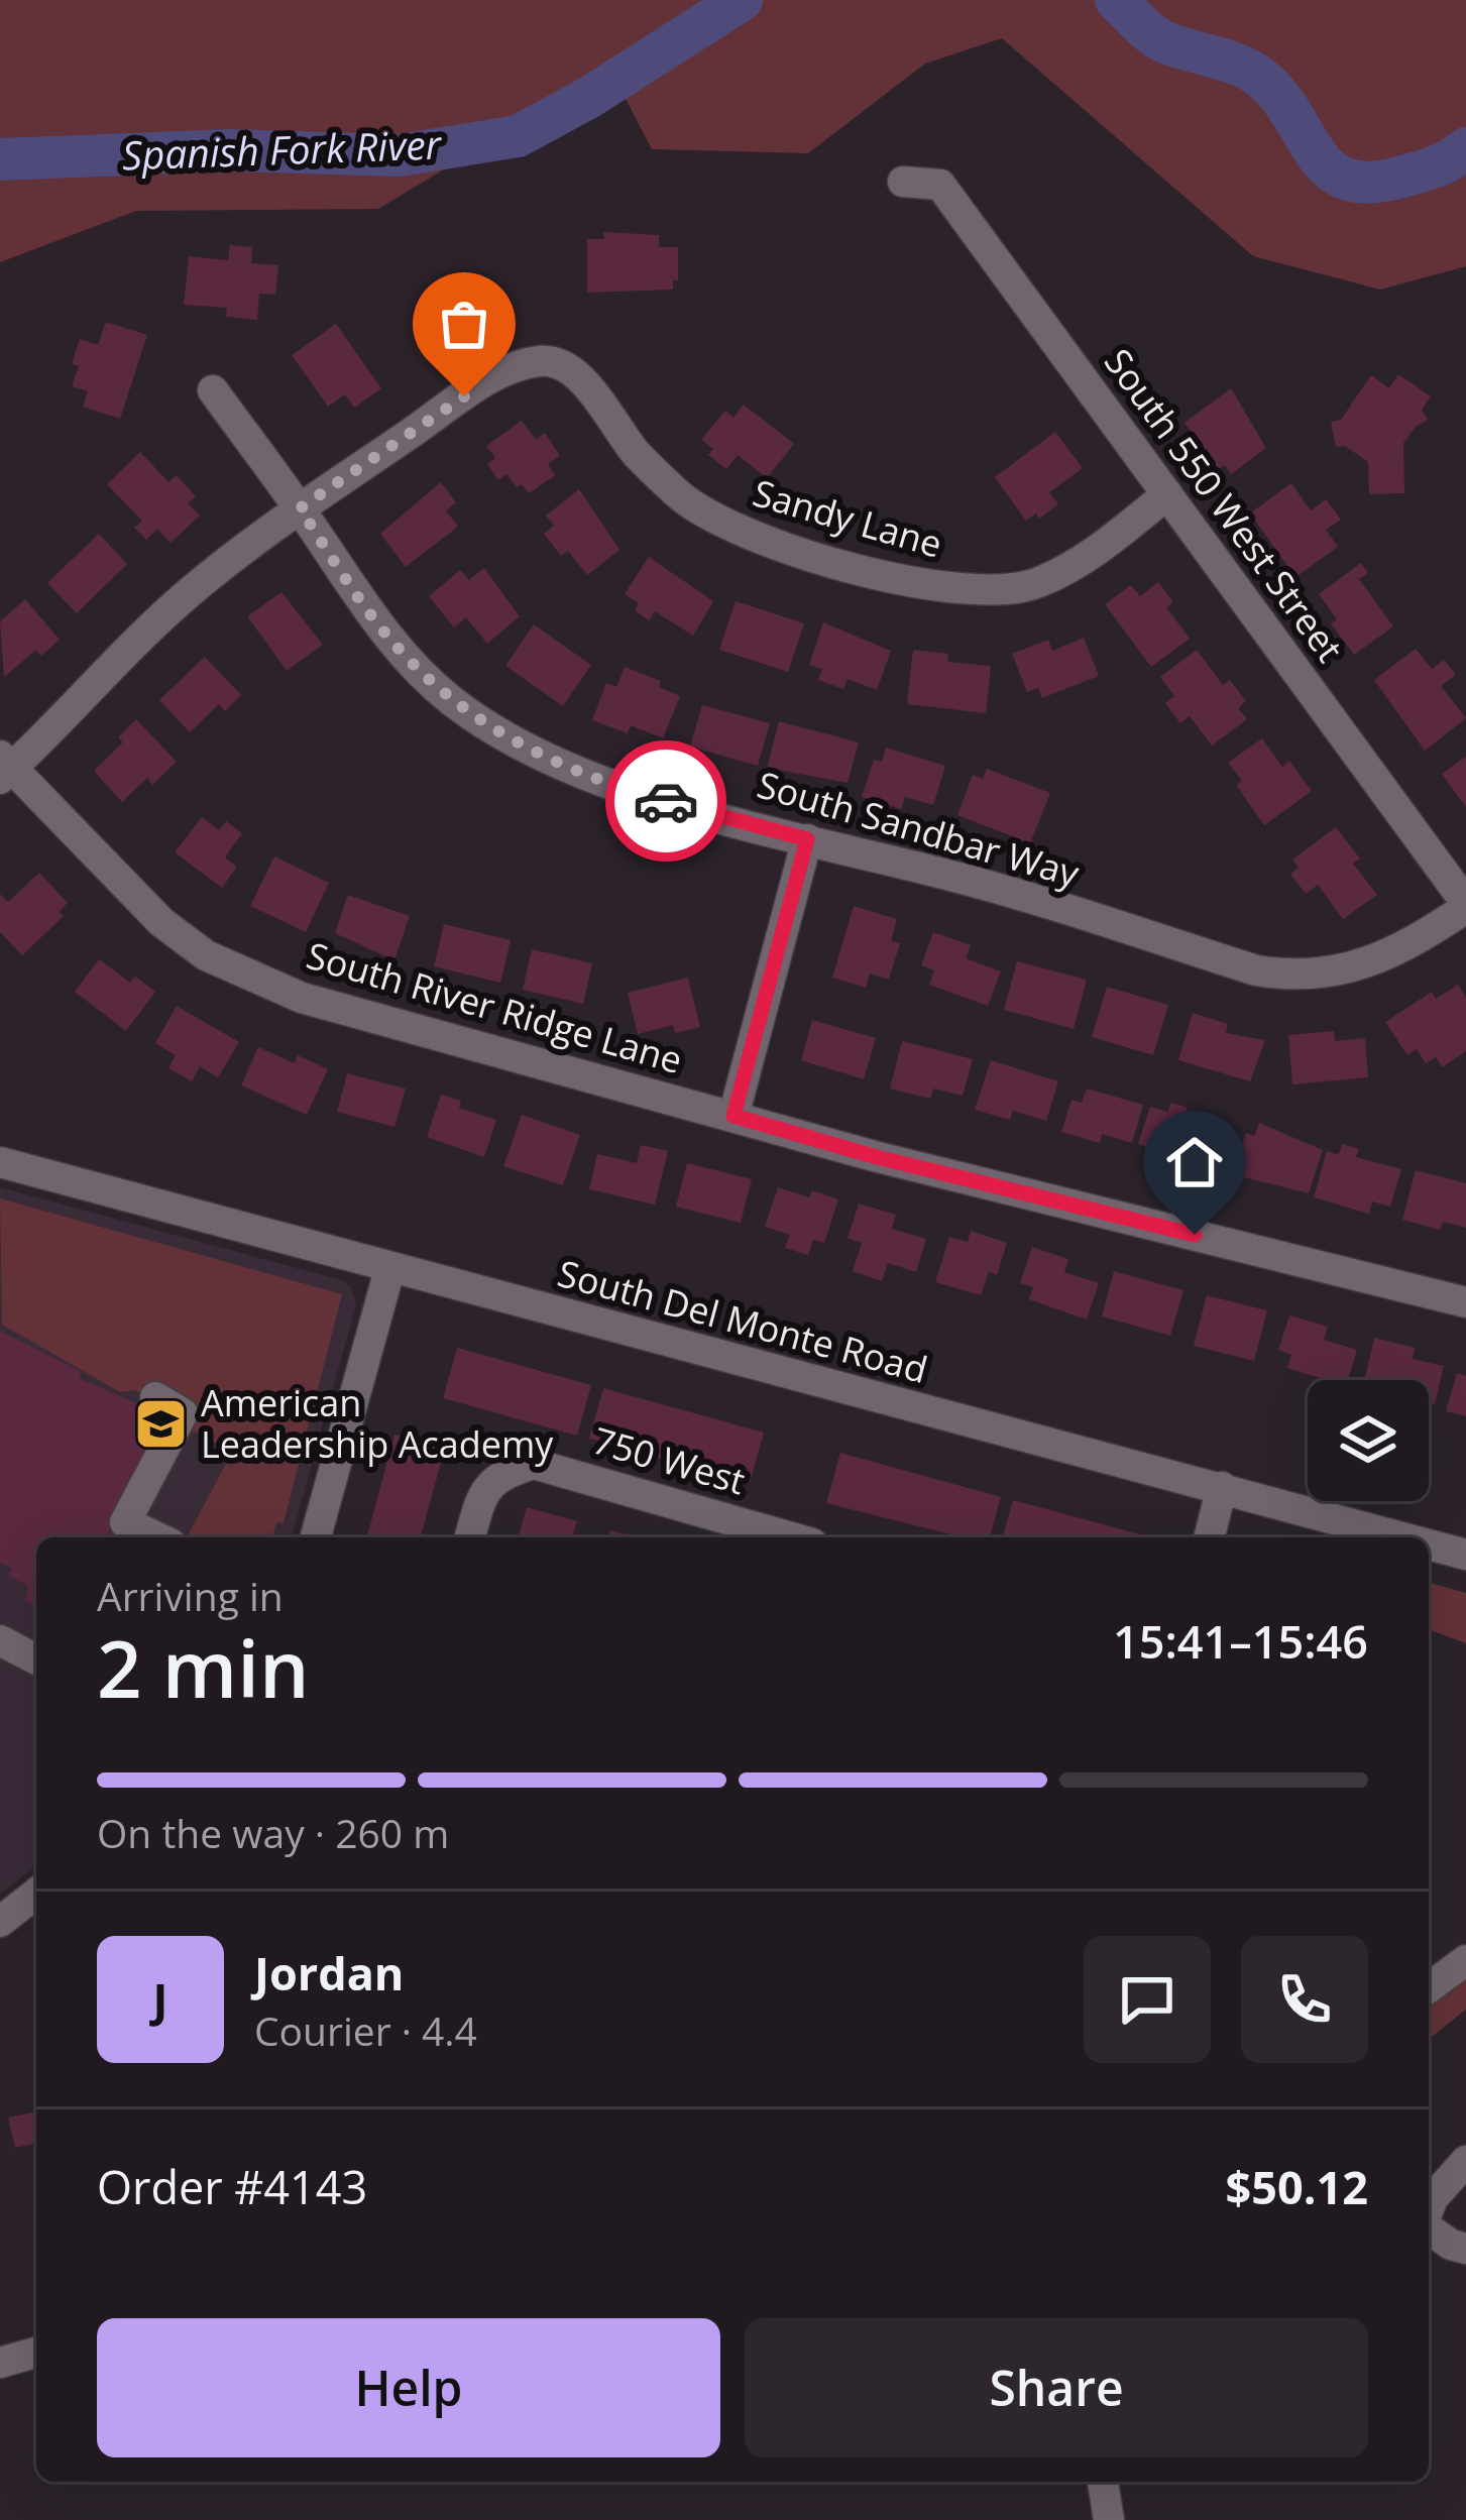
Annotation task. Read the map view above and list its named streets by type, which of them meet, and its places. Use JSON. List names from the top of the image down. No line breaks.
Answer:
{"streets":{"street":["South 550 West Street","Sandy Lane","South Sandbar Way","South River Ridge Lane","South Del Monte Road","750 West"]},"crossings":[["South 550 West Street","Sandy Lane"],["South 550 West Street","South Sandbar Way"],["Sandy Lane","South Sandbar Way"]],"water":["Spanish Fork River"],"places":{"school or university":["American Leadership Academy"]},"page":{"heading":["2 min","Arriving in","15:41–15:46"],"panel":["Jordan","Courier · 4.4","Order #4143","$50.12"],"bar":"On the way · 260 m","round":"J","buttons":["Help","Share"]}}
